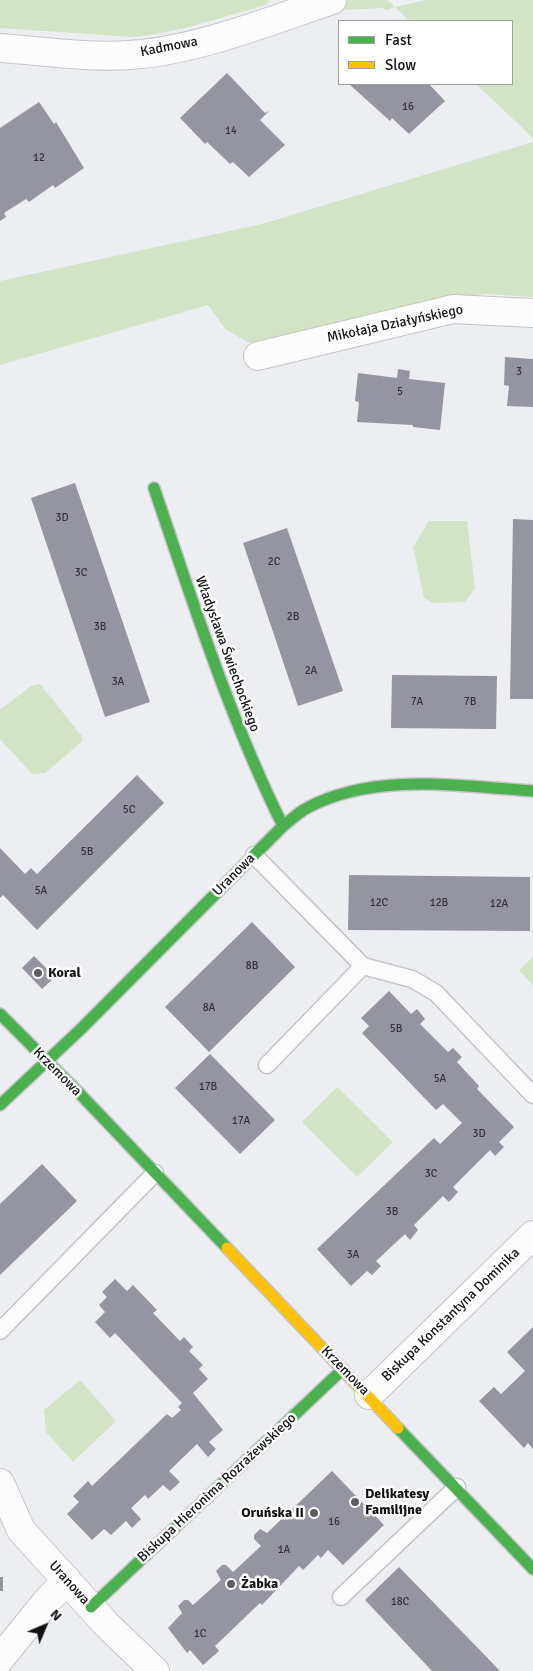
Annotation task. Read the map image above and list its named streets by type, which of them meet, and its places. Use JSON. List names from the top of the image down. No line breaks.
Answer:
{"streets":{"street":["Kadmowa","Mikołaja Działyńskiego","Władysława Świechockiego","Uranowa","Krzemowa","Biskupa Konstantyna Dominika","Biskupa Hieronima Rozrażewskiego"]},"crossings":[["Władysława Świechockiego","Uranowa"],["Uranowa","Krzemowa"],["Uranowa","Biskupa Hieronima Rozrażewskiego"],["Krzemowa","Biskupa Konstantyna Dominika"],["Krzemowa","Biskupa Hieronima Rozrażewskiego"]],"places":["Koral","Delikatesy Familijne","Oruńska II","Żabka"],"house_numbers":["16","14","12","3","5","3D","2C","3C","2B","3B","2A","3A","7A","7B","5C","5B","5A","12C","12B","12A","8B","8A","5B","5A","17B","17A","3D","3C","3B","3A","16","1A","18C","1C"],"legend":["Fast","Slow"],"north":"top right"}
